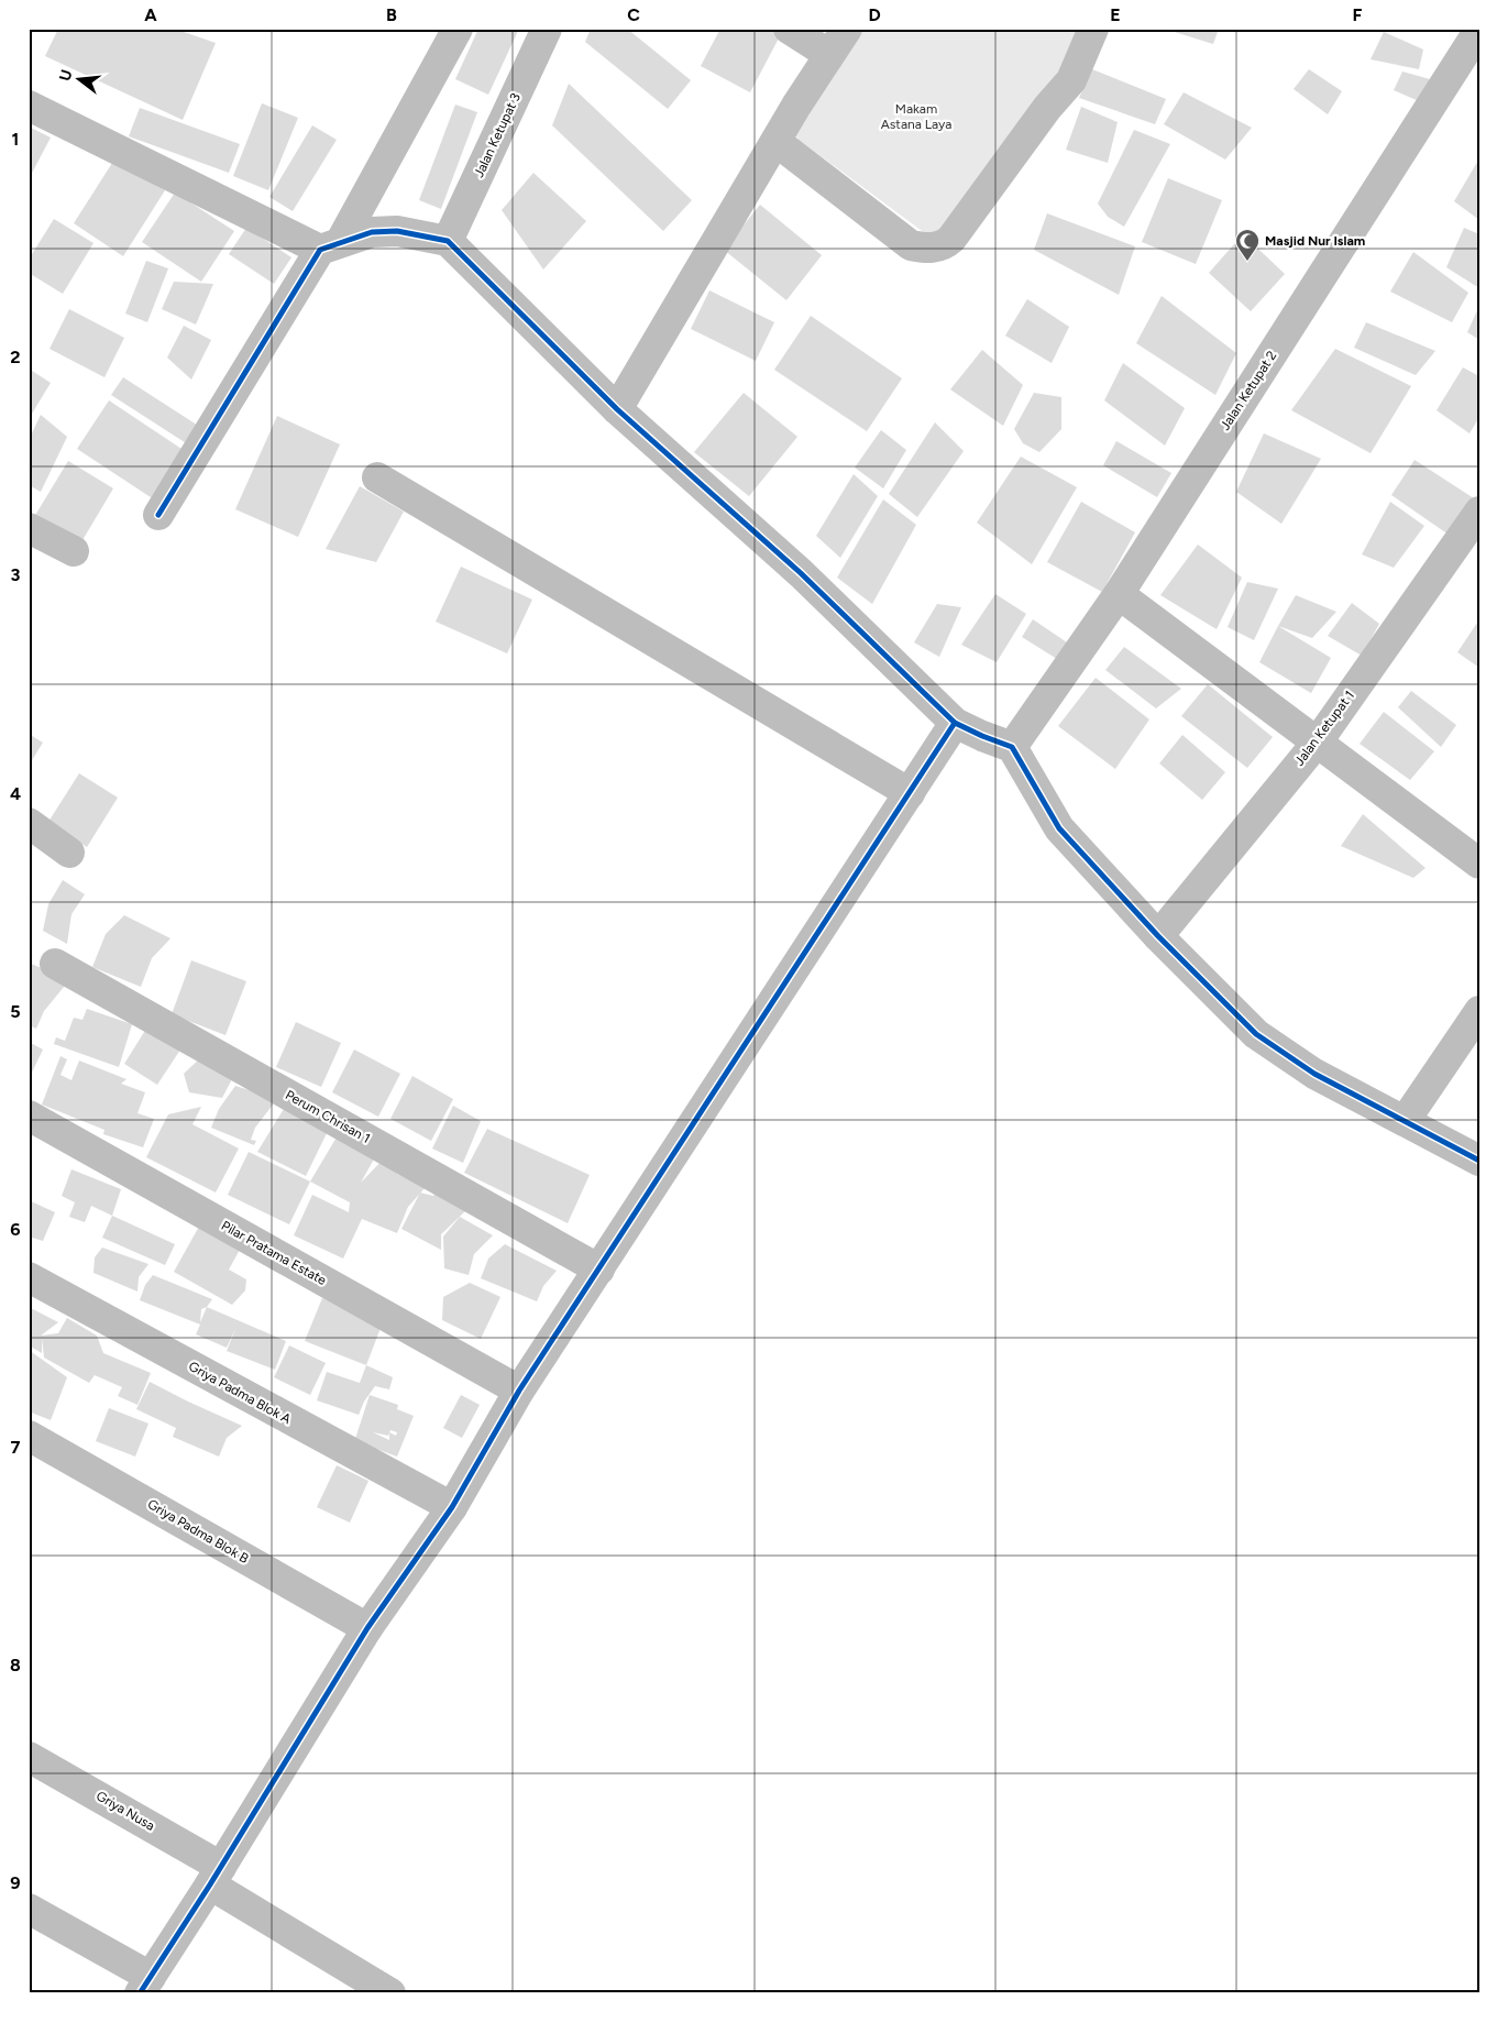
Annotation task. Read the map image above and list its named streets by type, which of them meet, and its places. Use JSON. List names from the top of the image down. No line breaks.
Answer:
{"streets":{"street":["Jalan Ketupat 3","Jalan Ketupat 2","Jalan Ketupat 1","Perum Chrisan 1","Pilar Pratama Estate","Griya Padma Blok A","Griya Padma Blok B","Griya Nusa"]},"parks":["Makam Astana Laya"],"places":{"mosque":["Masjid Nur Islam"]},"north":"left","grid":{"columns":["A","B","C","D","E","F"],"rows":["1","2","3","4","5","6","7","8","9"]}}
